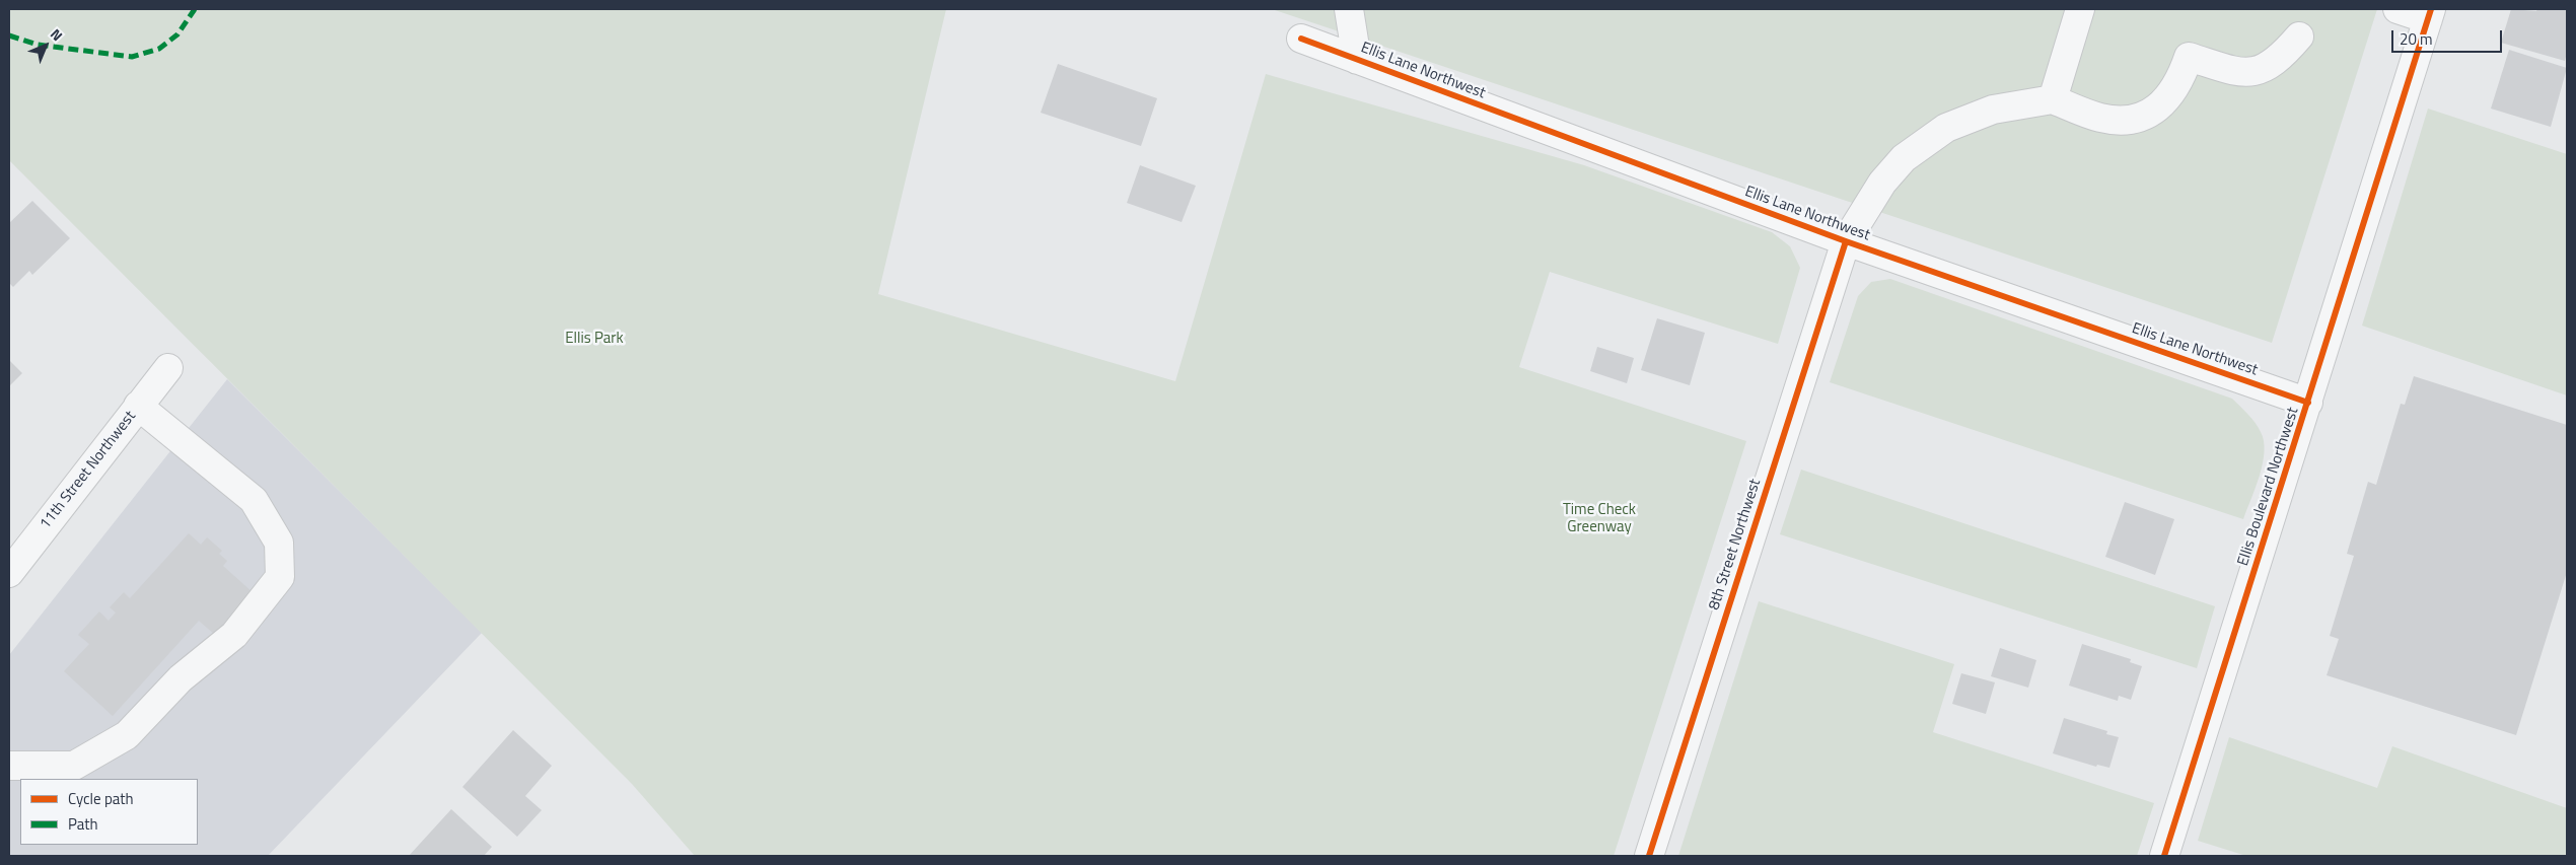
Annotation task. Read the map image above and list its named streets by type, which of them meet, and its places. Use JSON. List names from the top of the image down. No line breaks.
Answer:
{"streets":{"street":["Ellis Lane Northwest","11th Street Northwest","Ellis Boulevard Northwest","8th Street Northwest"]},"crossings":[["Ellis Lane Northwest","Ellis Boulevard Northwest"],["Ellis Lane Northwest","8th Street Northwest"]],"parks":["Ellis Park","Time Check Greenway"],"legend":["Cycle path","Path"],"scale_bar":"20 m","north":"top right"}
